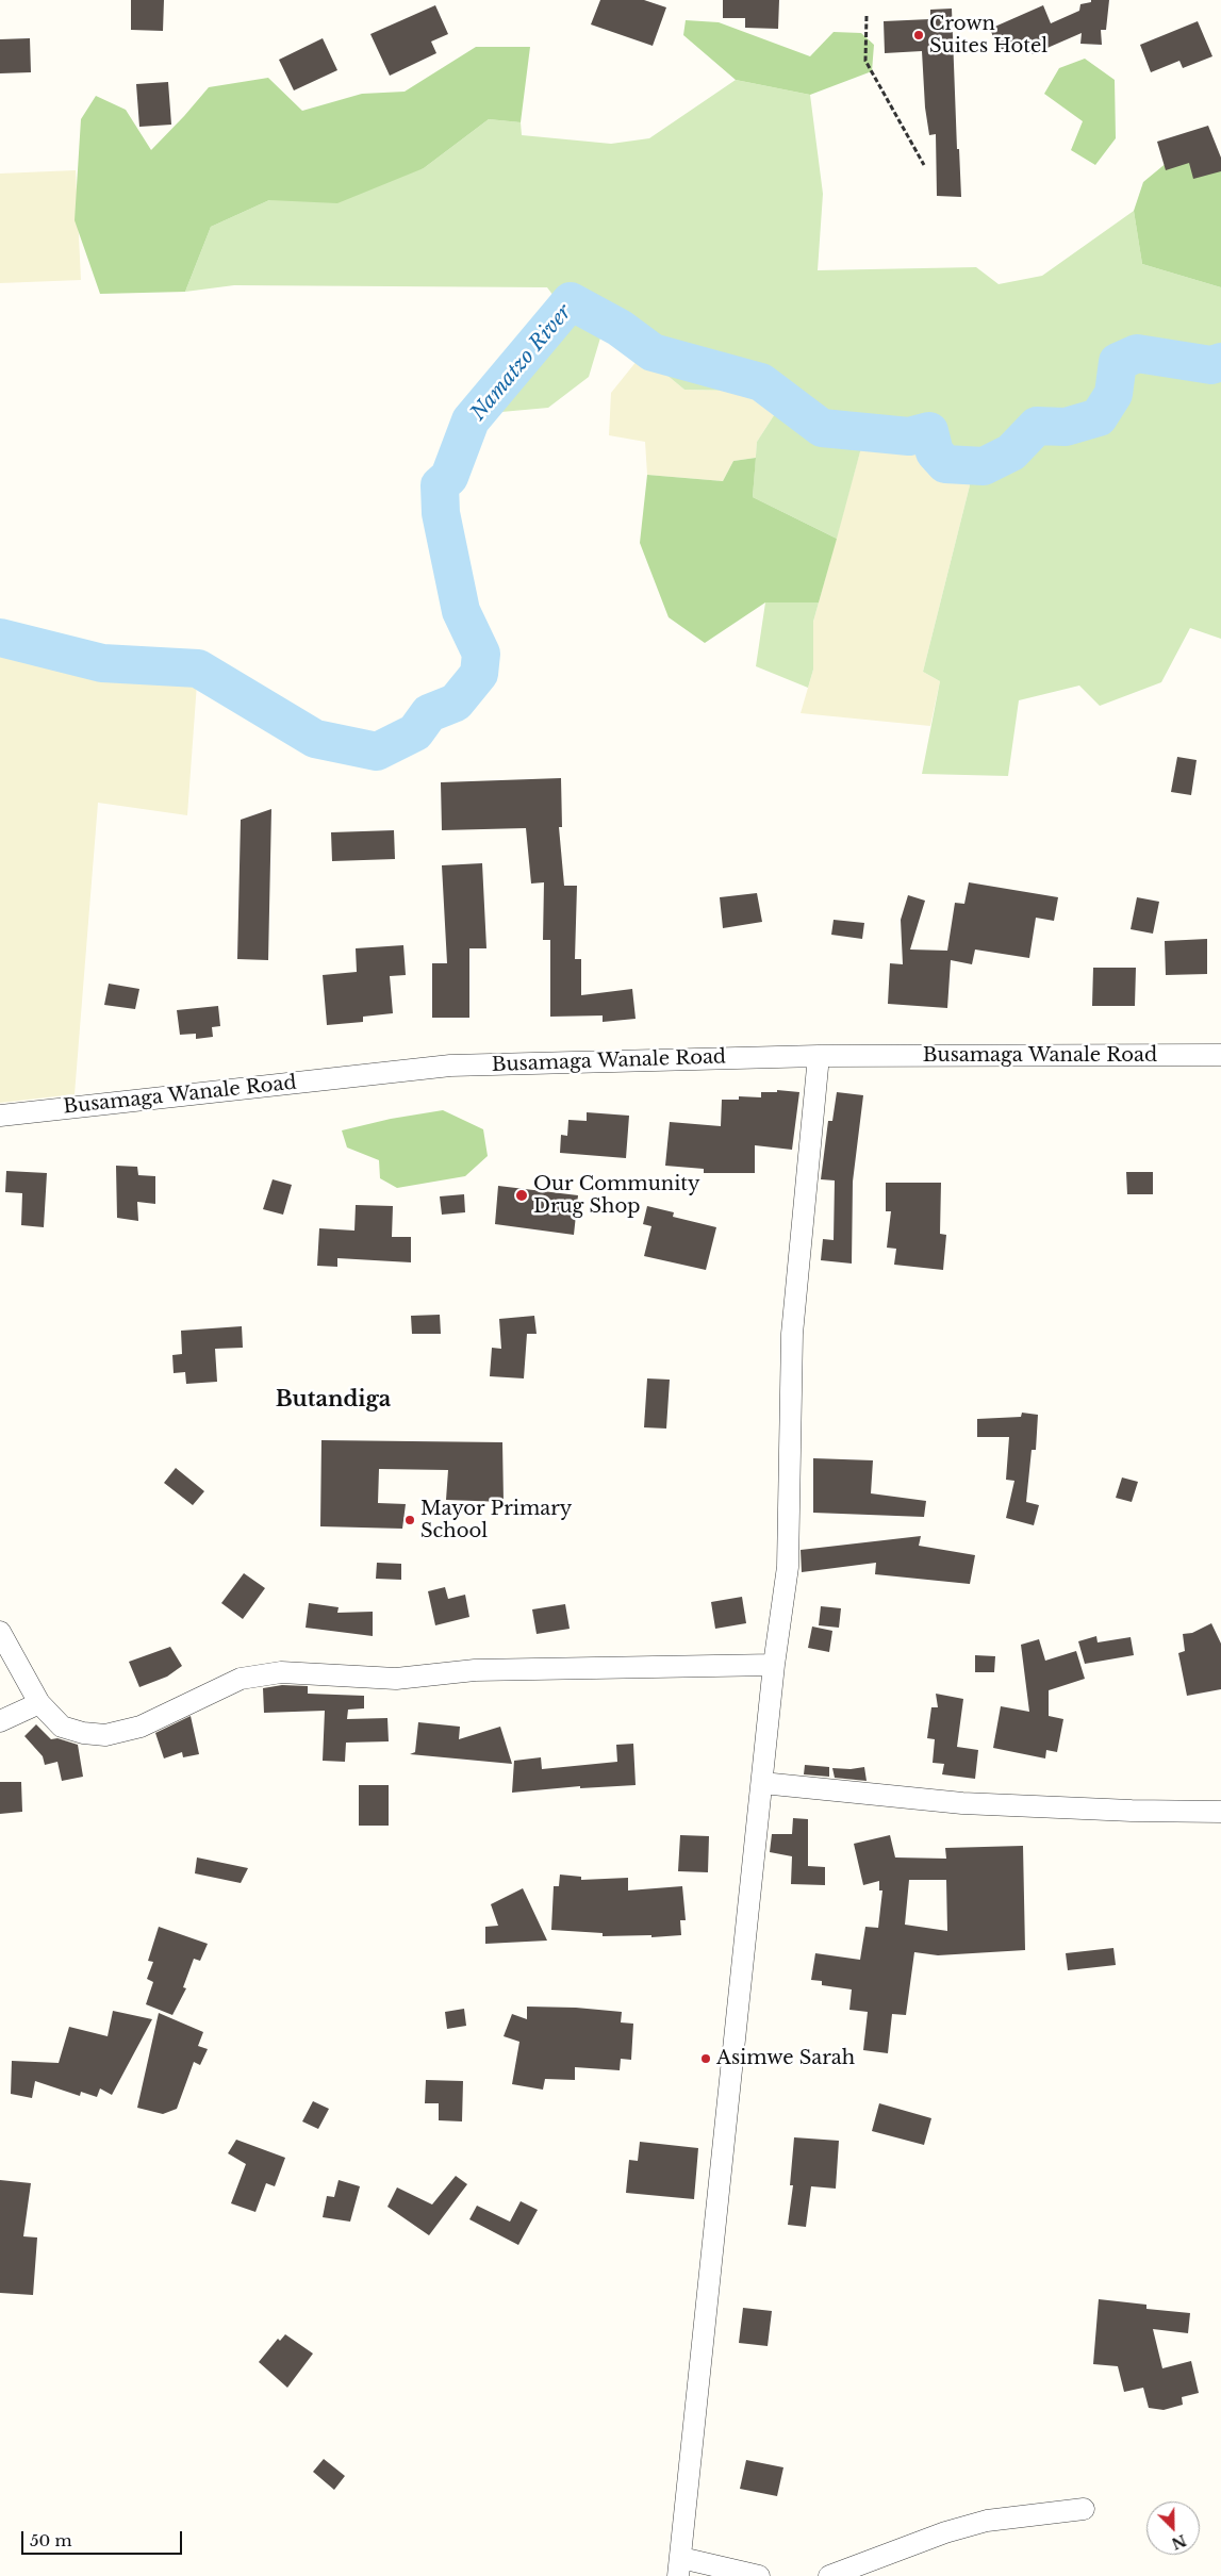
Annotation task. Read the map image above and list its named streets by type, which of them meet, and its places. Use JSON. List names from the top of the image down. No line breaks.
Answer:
{"streets":{"street":["Busamaga Wanale Road"]},"districts":["Butandiga"],"water":["Namatzo River"],"places":["Crown Suites Hotel","Our Community Drug Shop","Mayor Primary School","Asimwe Sarah"],"scale_bar":"50 m","north":"bottom right"}
